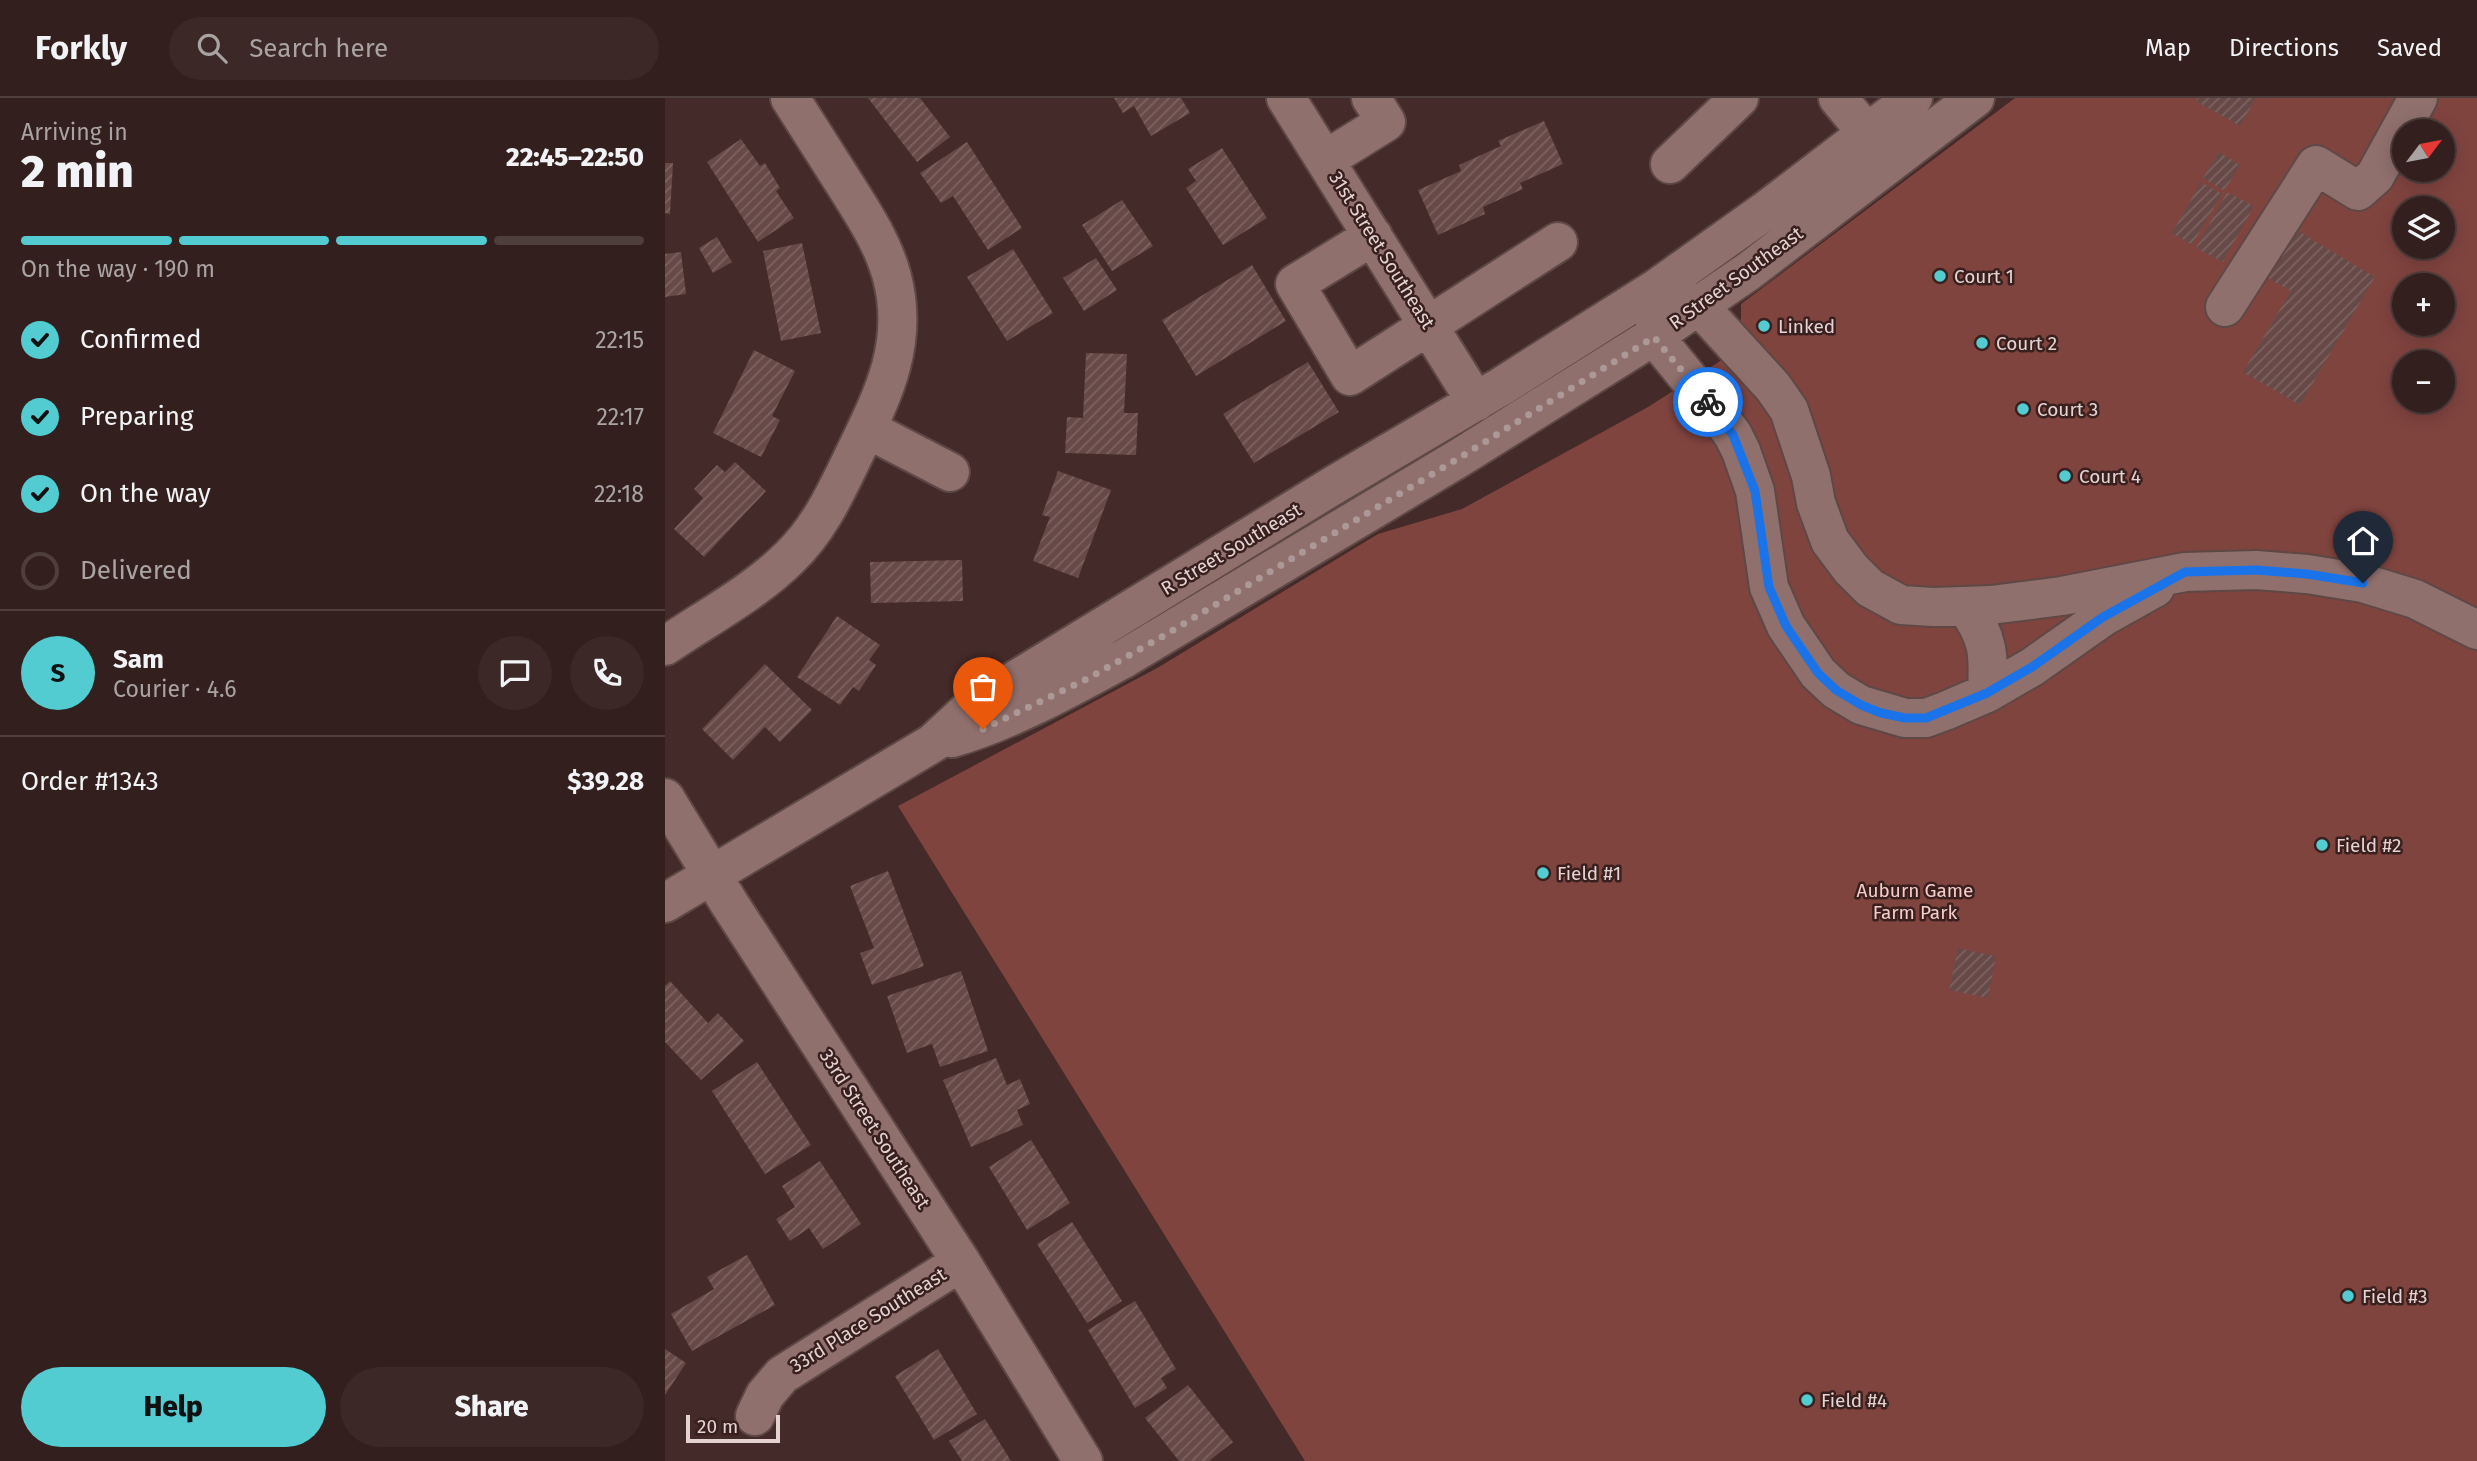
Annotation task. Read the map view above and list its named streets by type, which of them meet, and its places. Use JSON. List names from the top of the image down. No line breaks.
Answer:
{"streets":{"street":["31st Street Southeast","R Street Southeast","33rd Street Southeast","33rd Place Southeast"]},"crossings":[["31st Street Southeast","R Street Southeast"],["R Street Southeast","33rd Street Southeast"],["33rd Street Southeast","33rd Place Southeast"]],"parks":["Auburn Game Farm Park"],"places":["Court 1","Linked","Court 2","Court 3","Court 4","Field #2","Field #1","Field #3","Field #4"],"scale_bar":"20 m","north":"top right","page":{"header":"Forkly","search":"Search here","nav":["Map","Directions","Saved"],"heading":["2 min","Arriving in","22:45–22:50"],"panel":["Sam","Courier · 4.6","Order #1343","$39.28"],"map_buttons":["+","−"],"bar":"On the way · 190 m","list":[["Confirmed","22:15"],["Preparing","22:17"],["On the way","22:18"],"Delivered"],"round":"S","buttons":["Help","Share"],"scale":"20 m"}}
